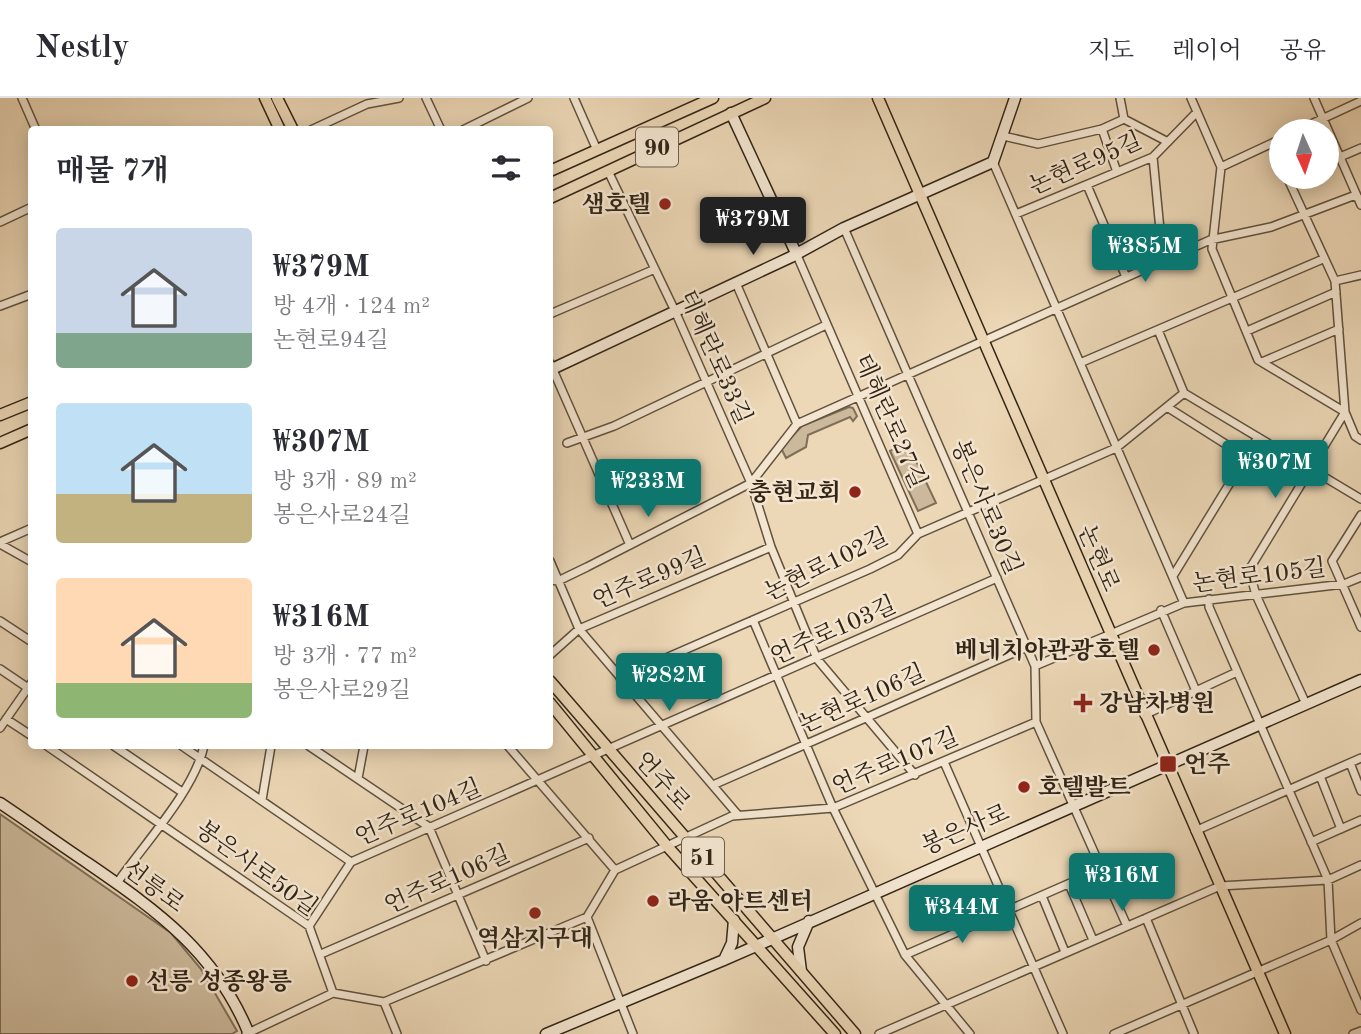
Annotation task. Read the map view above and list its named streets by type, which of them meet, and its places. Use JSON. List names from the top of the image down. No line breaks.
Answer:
{"streets":{"main road":["90","테헤란로27길","논현로","언주로","봉은사로","51","선릉로"],"street":["논현로95길","테헤란로33길","봉은사로30길","논현로102길","논현로105길","언주로99길","언주로103길","논현로106길","언주로107길","언주로104길","봉은사로50길","언주로106길"]},"crossings":[["90","테헤란로33길"],["90","테헤란로27길"],["테헤란로33길","논현로102길"],["테헤란로33길","언주로99길"],["테헤란로33길","언주로103길"],["테헤란로33길","논현로106길"],["테헤란로33길","언주로107길"],["테헤란로27길","논현로102길"],["봉은사로30길","논현로102길"],["봉은사로30길","언주로103길"],["봉은사로30길","논현로106길"],["봉은사로30길","언주로107길"],["봉은사로30길","봉은사로"],["논현로","논현로102길"],["논현로","논현로105길"],["논현로","봉은사로"],["언주로103길","언주로"],["언주로103길","언주로104길"],["언주로107길","언주로"],["언주로107길","봉은사로"],["언주로","언주로104길"],["언주로","봉은사로"],["언주로104길","봉은사로50길"],["봉은사로50길","언주로106길"]],"places":{"other":["샘호텔","충현교회","베네치아관광호텔","호텔발트","라움 아트센터","역삼지구대","선릉 성종왕릉"],"health":["강남차병원"],"transit":["언주"]},"north":"bottom","page":{"header":"Nestly","nav":["지도","레이어","공유"],"heading":"매물 7개","price":["₩379M","₩385M","₩307M","₩233M","₩282M","₩316M","₩344M"],"list":[{"name":"₩379M","note":"방 4개 · 124 m² · 논현로94길"},{"name":"₩307M","note":"방 3개 · 89 m² · 봉은사로24길"},{"name":"₩316M","note":"방 3개 · 77 m² · 봉은사로29길"}]}}
